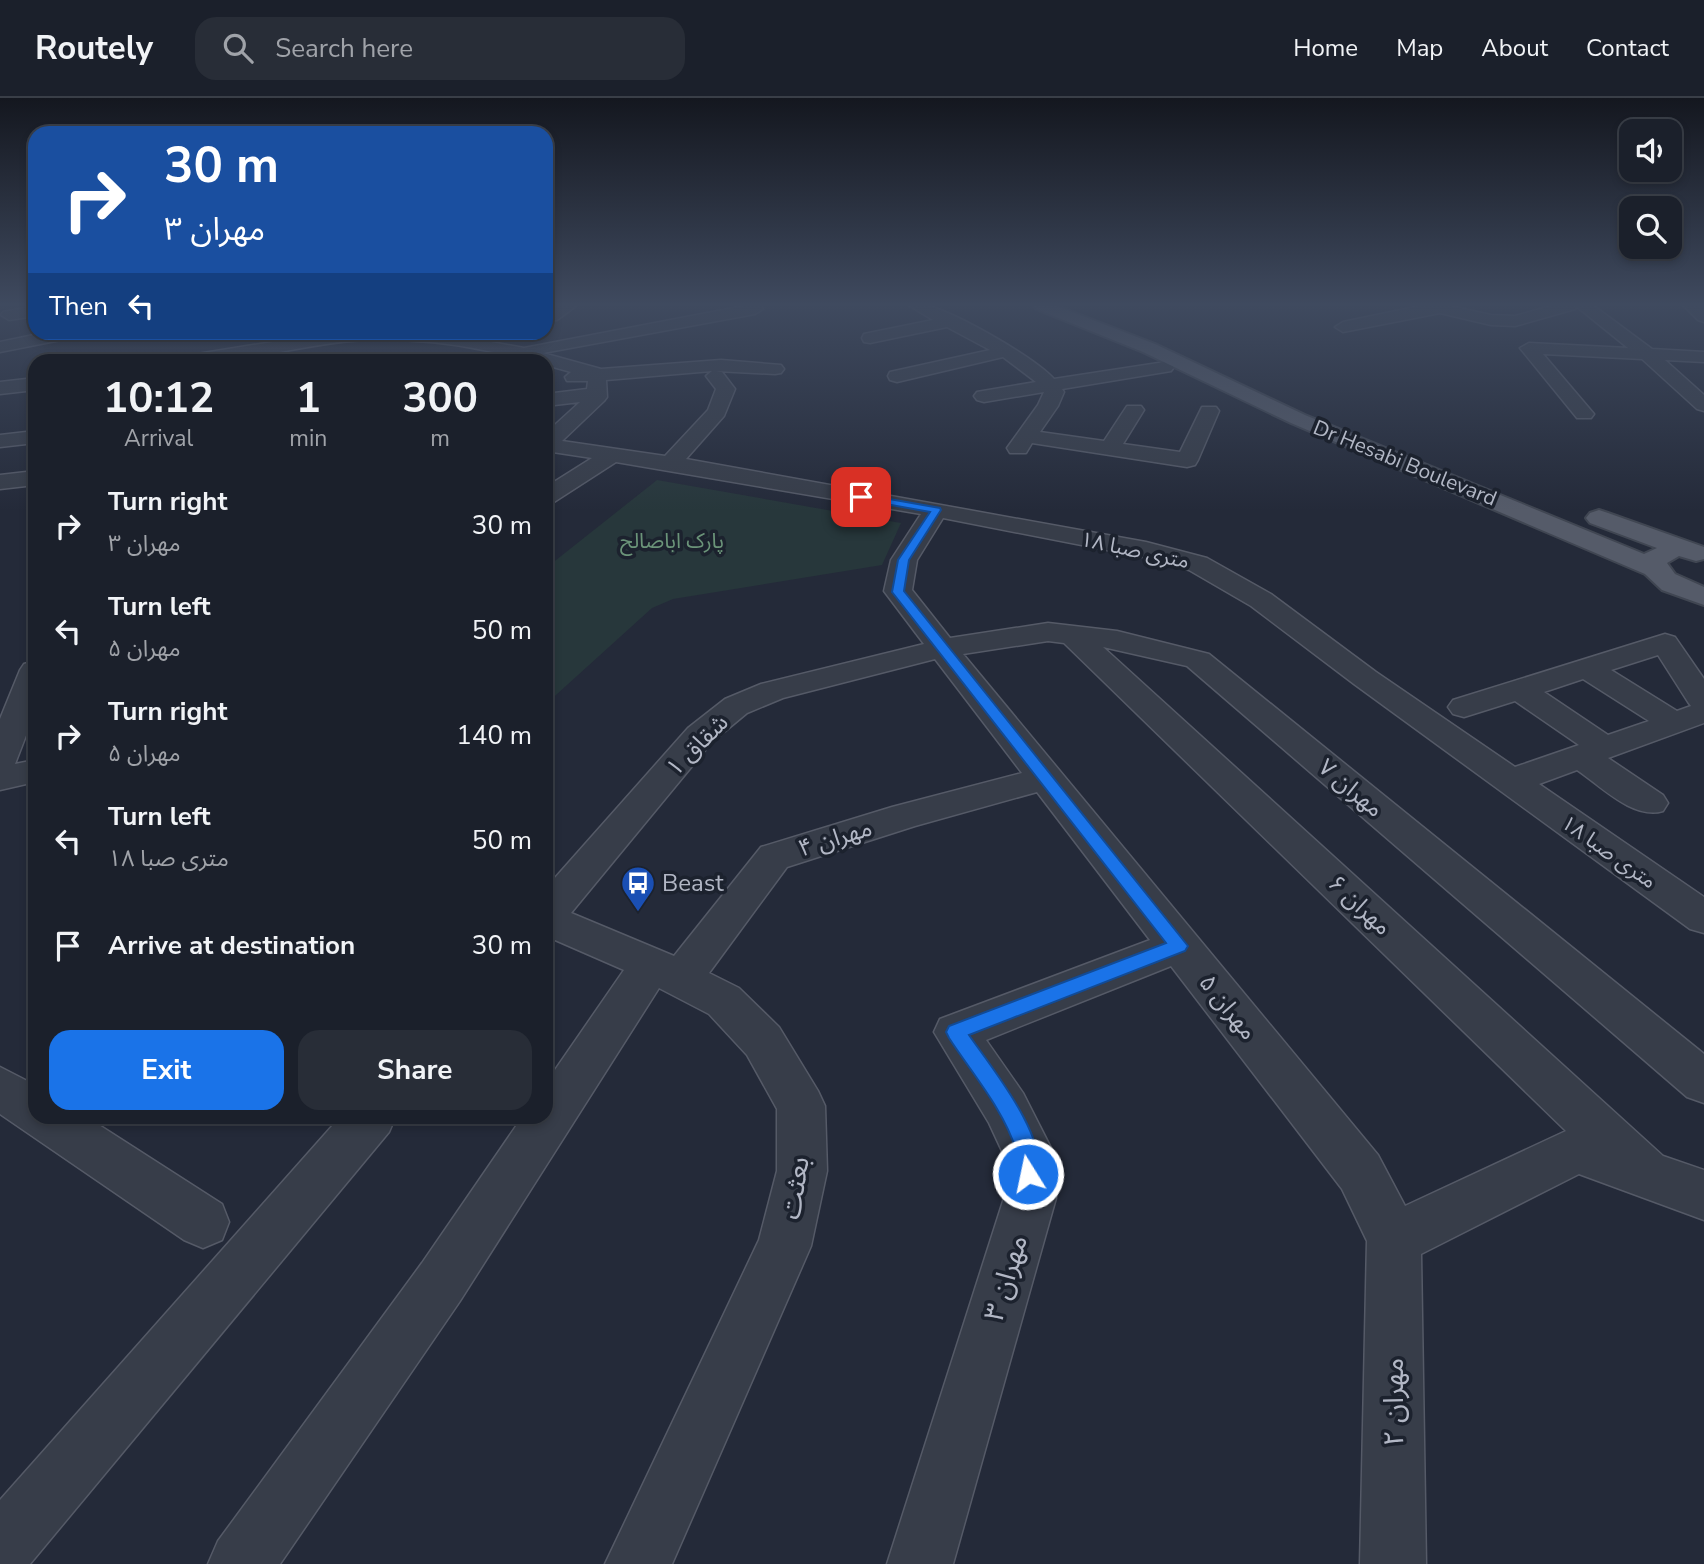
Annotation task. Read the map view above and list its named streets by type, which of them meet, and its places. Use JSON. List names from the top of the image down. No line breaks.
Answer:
{"streets":{"main road":["Dr Hesabi Boulevard"],"street":["متری صبا ۱۸","شقاق ۱","مهران ۷","مهران ۴","مهران ۶","مهران ۵","بعثت","مهران ۳","مهران ۲"]},"crossings":[["متری صبا ۱۸","مهران ۵"],["شقاق ۱","مهران ۷"],["شقاق ۱","مهران ۵"],["مهران ۷","مهران ۶"],["مهران ۷","مهران ۵"],["مهران ۴","مهران ۵"],["مهران ۴","بعثت"],["مهران ۵","مهران ۳"],["مهران ۵","مهران ۲"]],"parks":["پارک اباصالح"],"places":{"bus stop":["Beast"]},"page":{"header":"Routely","search":"Search here","nav":["Home","Map","About","Contact"],"turn":["30 m","مهران ۳"],"then":"Then","eta":["10:12","Arrival","1","min","300","m"],"list":[{"name":"Turn right","note":"مهران ۳","value":"30 m"},{"name":"Turn left","note":"مهران ۵","value":"50 m"},{"name":"Turn right","note":"مهران ۵","value":"140 m"},{"name":"Turn left","note":"متری صبا ۱۸","value":"50 m"},{"name":"Arrive at destination","value":"30 m"}],"buttons":["Exit","Share"]}}
